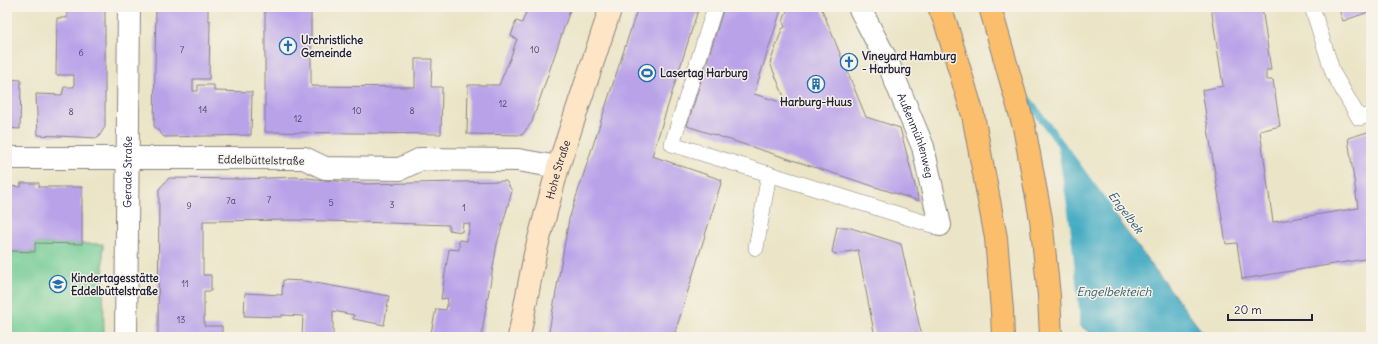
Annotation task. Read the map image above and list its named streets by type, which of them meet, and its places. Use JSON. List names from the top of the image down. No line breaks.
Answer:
{"streets":{"street":["Außenmühlenweg","Eddelbüttelstraße","Hohe Straße","Gerade Straße"]},"crossings":[["Eddelbüttelstraße","Hohe Straße"],["Eddelbüttelstraße","Gerade Straße"]],"water":["Engelbek","Engelbekteich"],"places":{"church":["Urchristliche Gemeinde","Vineyard Hamburg - Harburg"],"sports":["Lasertag Harburg"],"building":["Harburg-Huus"],"school or university":["Kindertagesstätte Eddelbüttelstraße"]},"house_numbers":["7","10","6","12","14","10","8","8","12","7","7a","5","3","9","1","11","13"],"scale_bar":"20 m"}
